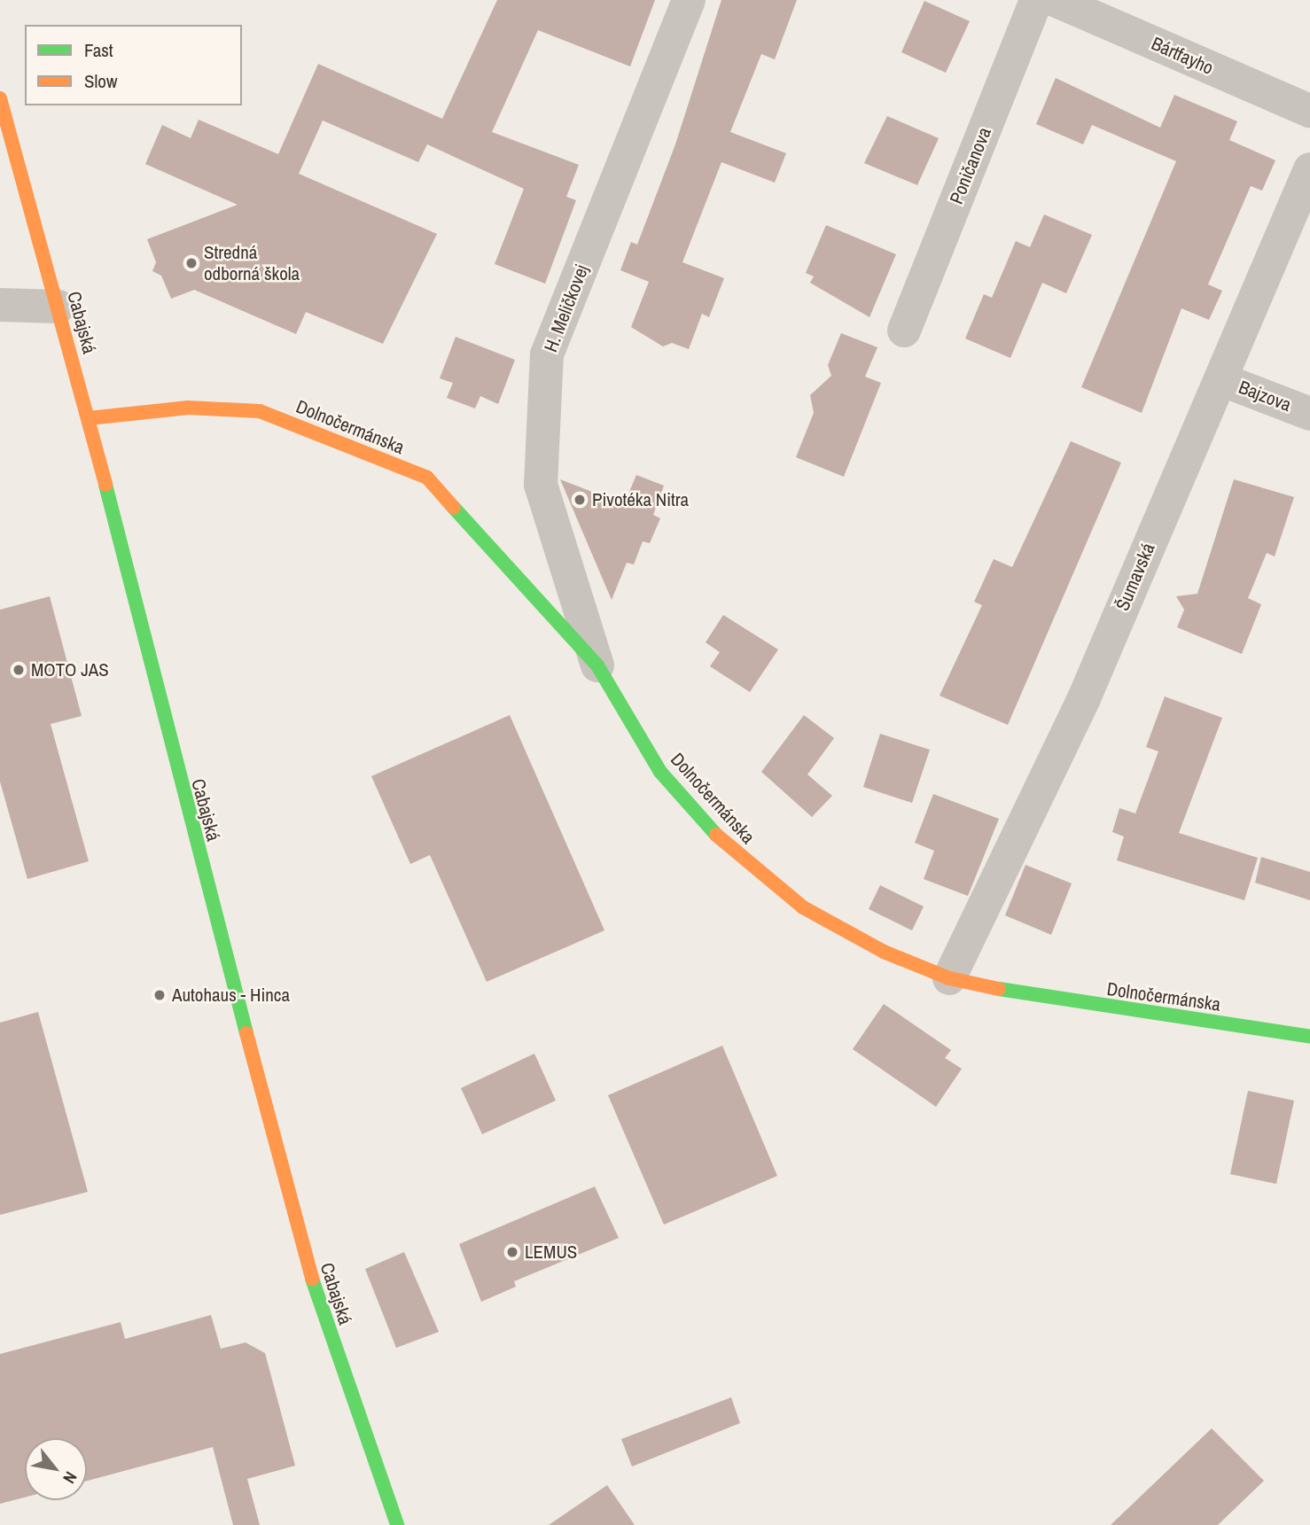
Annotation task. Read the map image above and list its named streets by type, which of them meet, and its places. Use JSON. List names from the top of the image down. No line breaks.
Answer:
{"streets":{"main road":["Cabajská","Dolnočermánska"],"street":["Bártfayho","Poničanova","H. Meličkovej","Bajzova","Šumavská"]},"crossings":[["H. Meličkovej","Dolnočermánska"],["Cabajská","Dolnočermánska"],["Bajzova","Šumavská"],["Dolnočermánska","Šumavská"]],"places":["Stredná odborná škola","Pivotéka Nitra","MOTO JAS","Autohaus - Hinca","LEMUS"],"legend":["Fast","Slow"],"north":"bottom right"}
